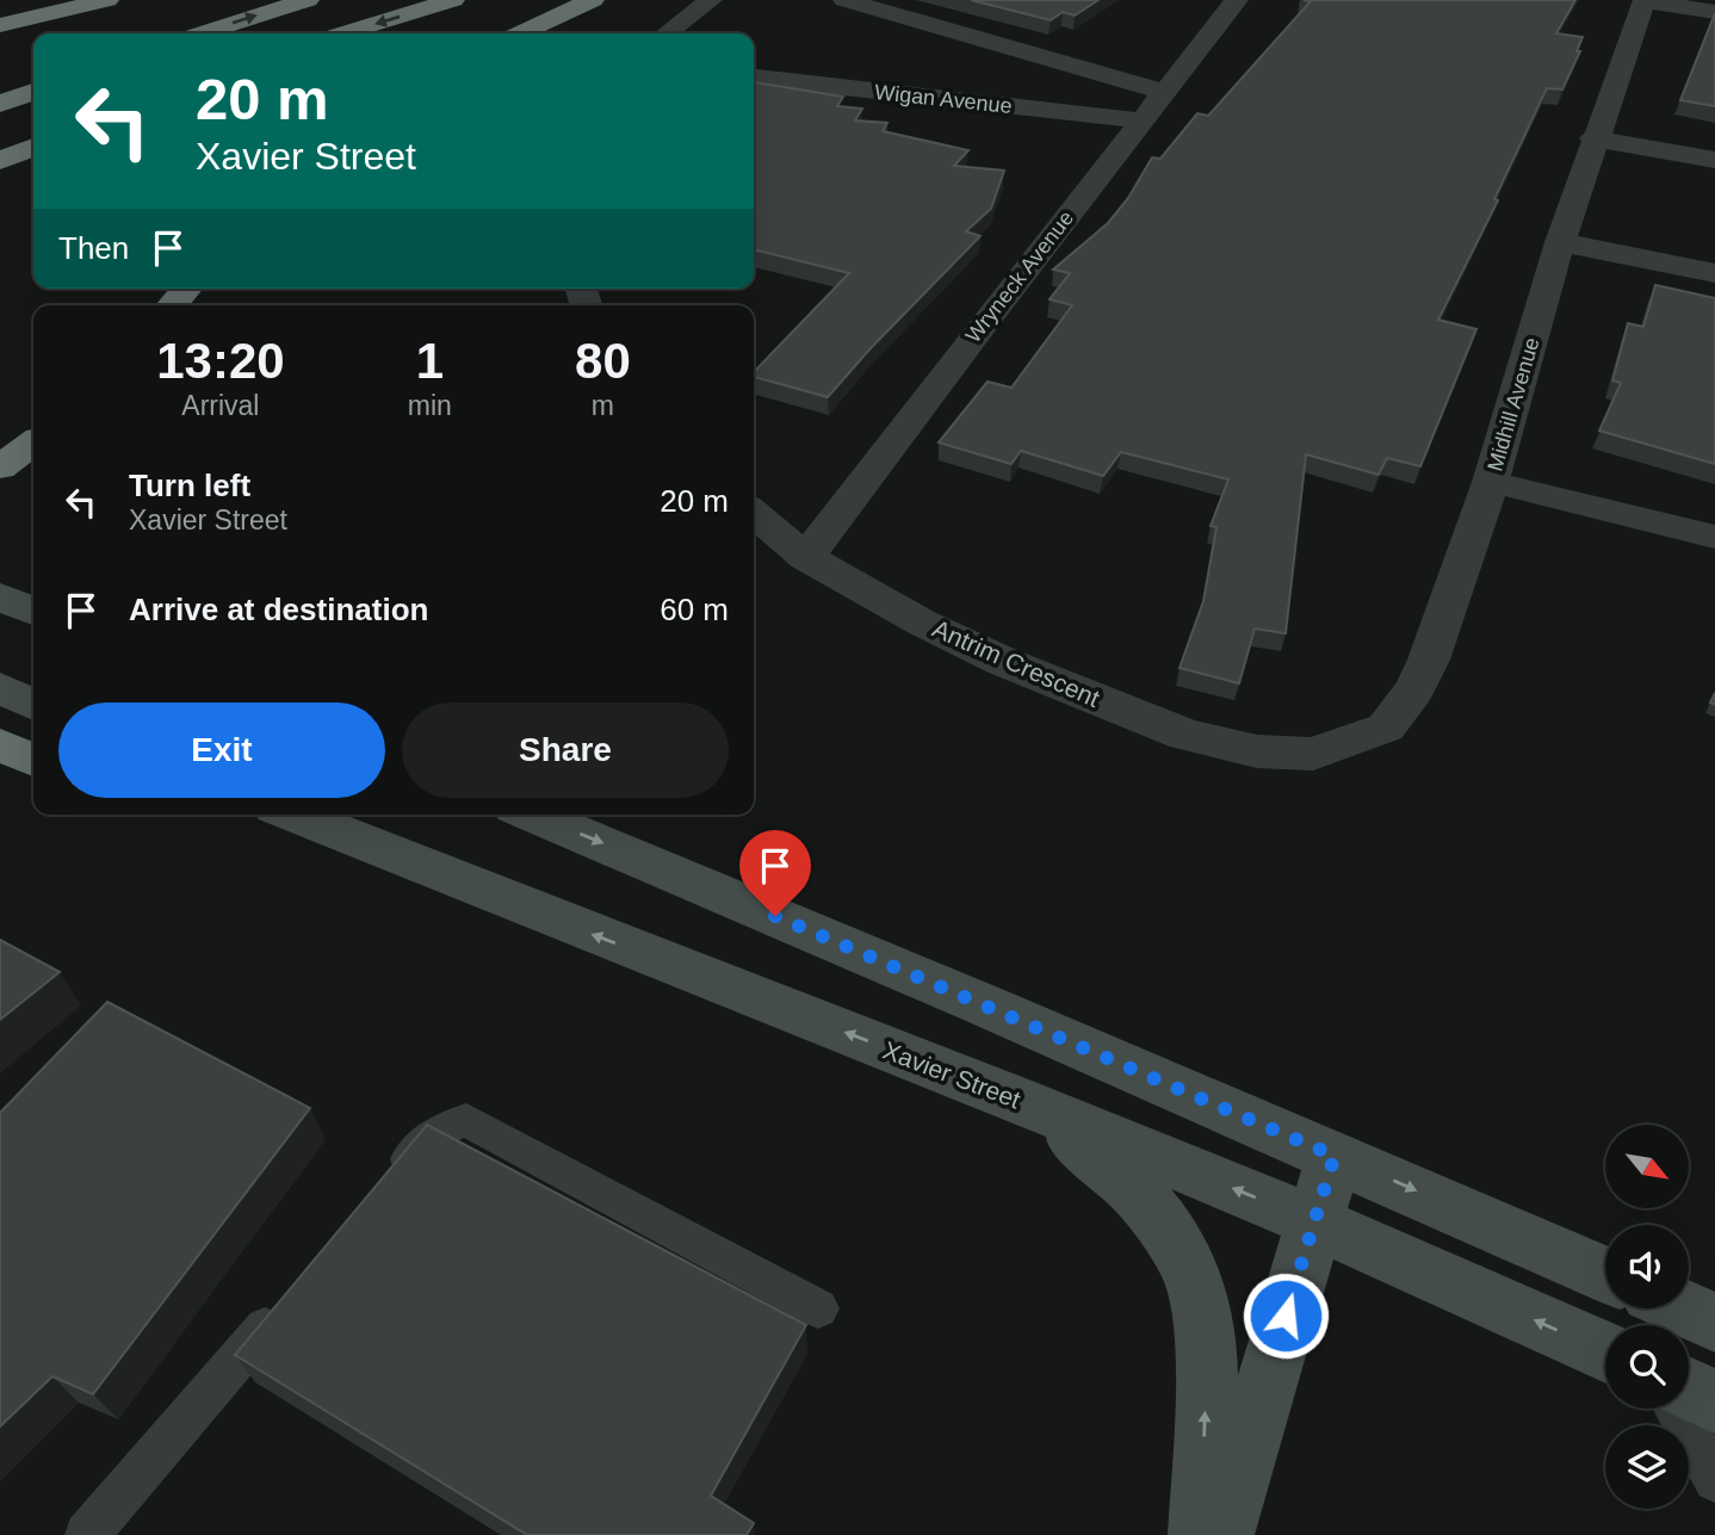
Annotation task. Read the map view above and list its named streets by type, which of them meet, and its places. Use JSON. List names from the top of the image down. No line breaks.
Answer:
{"streets":{"main road":["Xavier Street"],"street":["Wigan Avenue","Wryneck Avenue","Midhill Avenue","Antrim Crescent"]},"crossings":[["Wigan Avenue","Wryneck Avenue"],["Wryneck Avenue","Antrim Crescent"],["Midhill Avenue","Antrim Crescent"]],"north":"bottom right","page":{"turn":["20 m","Xavier Street"],"then":"Then","eta":["13:20","Arrival","1","min","80","m"],"list":[{"name":"Turn left","note":"Xavier Street","value":"20 m"},{"name":"Arrive at destination","value":"60 m"}],"buttons":["Exit","Share"]}}
